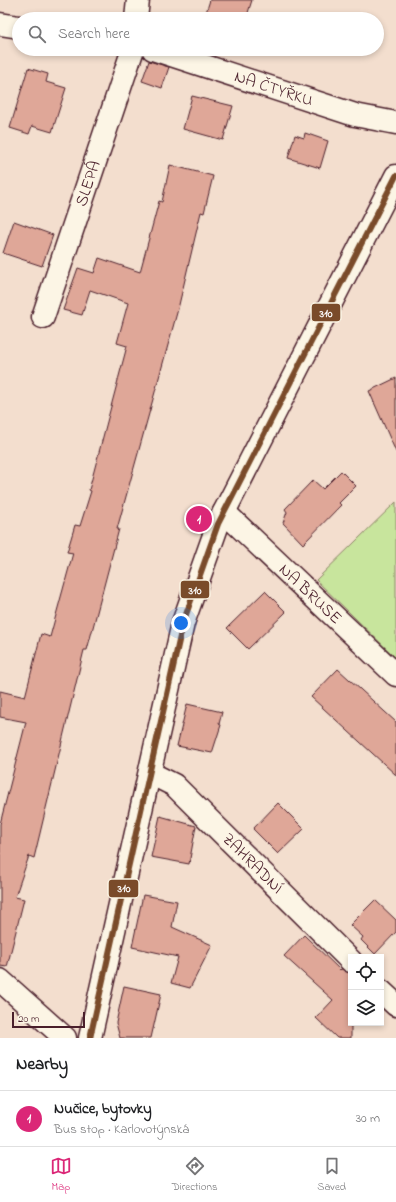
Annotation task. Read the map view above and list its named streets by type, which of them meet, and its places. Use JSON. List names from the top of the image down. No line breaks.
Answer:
{"streets":{"street":["NA ČTYŘKU","SLEPÁ","NA BRUSE","ZAHRADNÍ"]},"lines":["transit line 310"],"scale_bar":"20 m","page":{"search":"Search here","pins":"1","scale":"20 m","heading":"Nearby","list":[{"mark":"1","name":"Nučice, bytovky","note":"Bus stop · Karlovotýnská","value":"30 m"}],"nav":["Map","Directions","Saved"]}}
